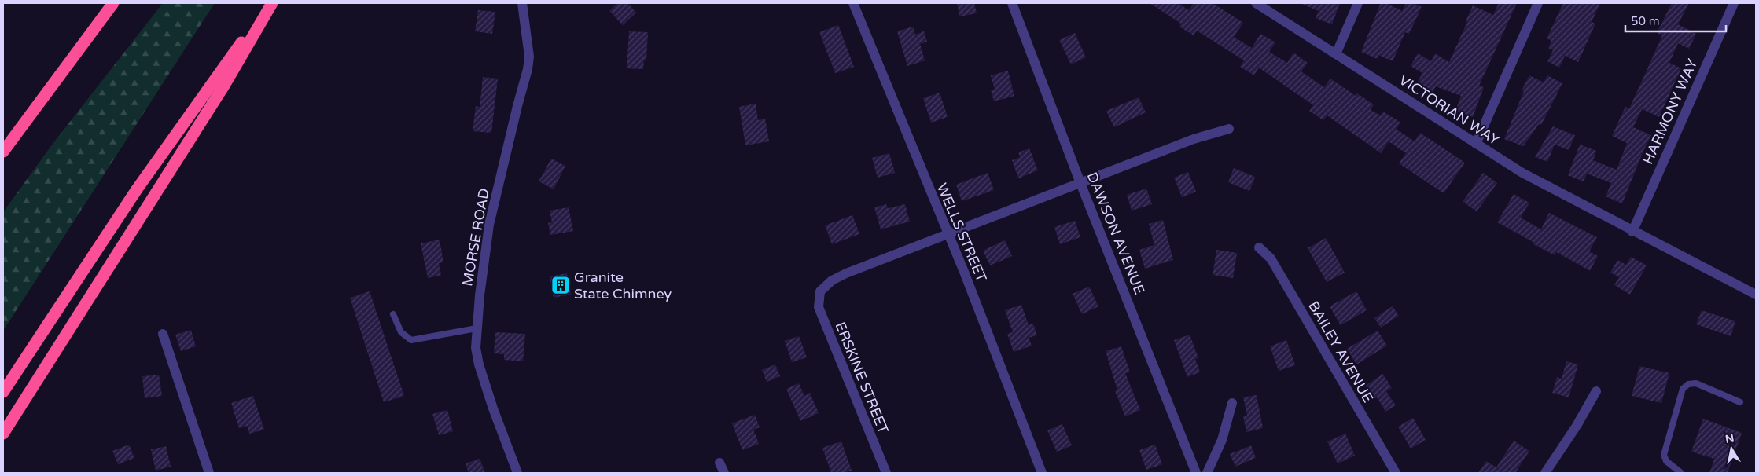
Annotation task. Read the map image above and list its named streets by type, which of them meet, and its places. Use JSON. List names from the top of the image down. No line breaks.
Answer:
{"streets":{"street":["VICTORIAN WAY","HARMONY WAY","WELLS STREET","DAWSON AVENUE","MORSE ROAD","BAILEY AVENUE","ERSKINE STREET"]},"crossings":[["VICTORIAN WAY","HARMONY WAY"],["WELLS STREET","ERSKINE STREET"]],"places":{"building":["Granite State Chimney"]},"scale_bar":"50 m","north":"top"}
